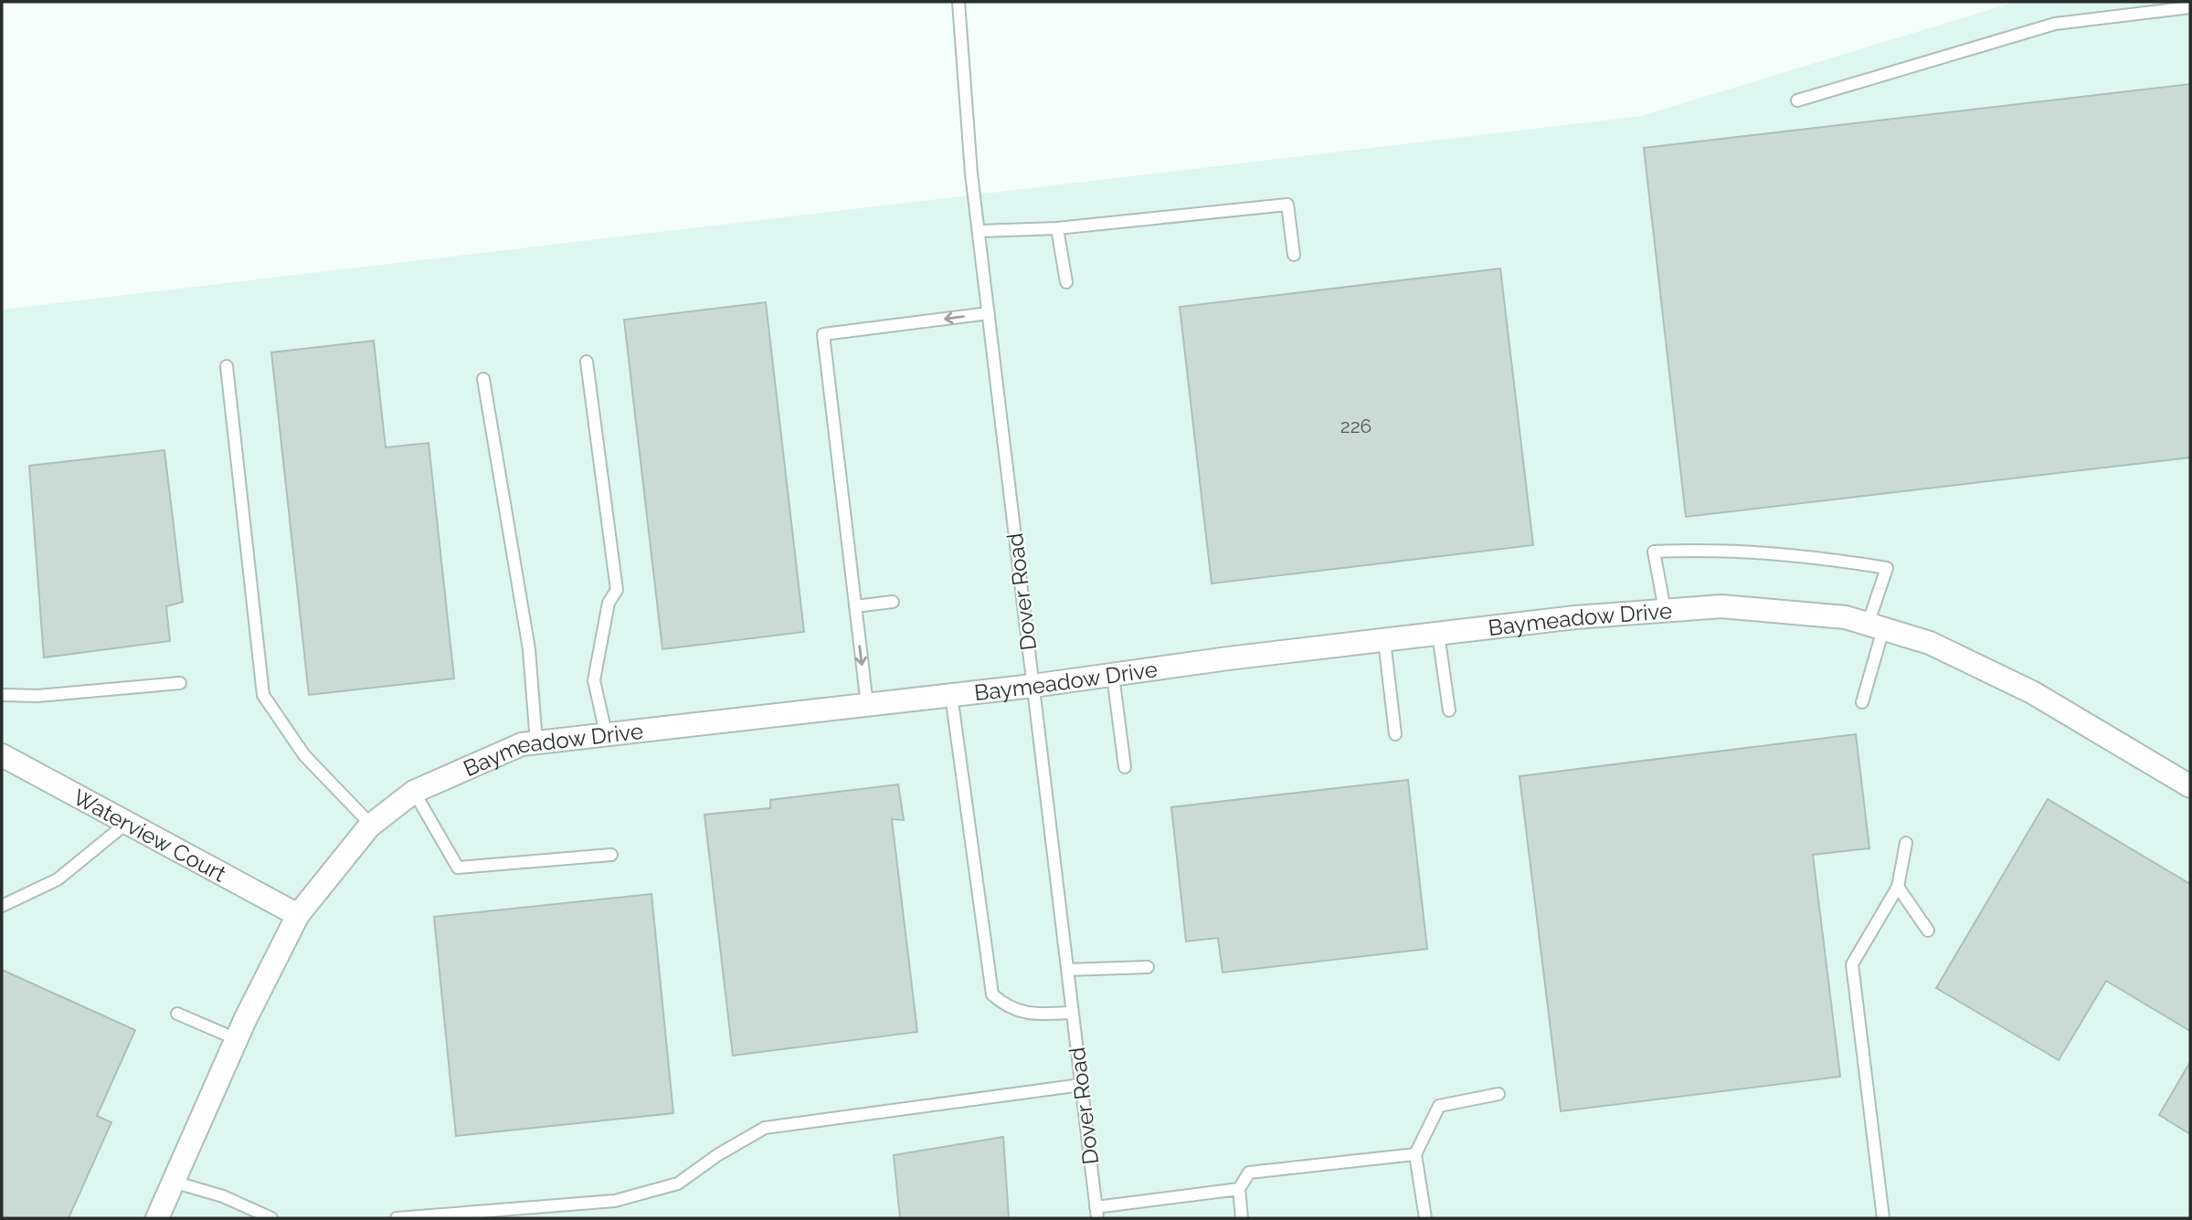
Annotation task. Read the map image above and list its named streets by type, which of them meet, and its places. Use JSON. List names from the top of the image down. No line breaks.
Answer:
{"streets":{"street":["Baymeadow Drive","Waterview Court"],"lane":["Dover Road"]},"crossings":[["Dover Road","Baymeadow Drive"],["Baymeadow Drive","Waterview Court"]],"house_numbers":["226"]}
